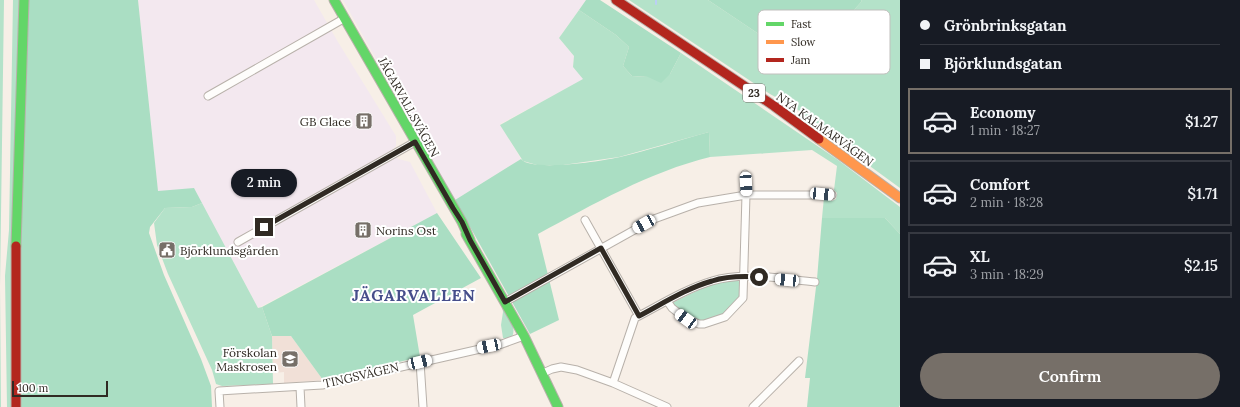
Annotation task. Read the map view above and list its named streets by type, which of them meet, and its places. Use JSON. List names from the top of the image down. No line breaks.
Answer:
{"streets":{"street":["23","JÄGARVALLSVÄGEN","NYA KALMARVÄGEN","TINGSVÄGEN"]},"crossings":[["JÄGARVALLSVÄGEN","TINGSVÄGEN"]],"districts":["JÄGARVALLEN"],"places":{"building":["GB Glace","Norins Ost"],"public building":["Björklundsgården"],"school or university":["Förskolan Maskrosen"]},"legend":["Fast","Slow","Jam"],"scale_bar":"100 m","page":{"banner":["Grönbrinksgatan","Björklundsgatan"],"list":[{"name":"Economy","note":"1 min · 18:27","value":"$1.27"},{"name":"Comfort","note":"2 min · 18:28","value":"$1.71"},{"name":"XL","note":"3 min · 18:29","value":"$2.15"}],"bubble":"2 min","buttons":"Confirm","scale":"100 m"}}
